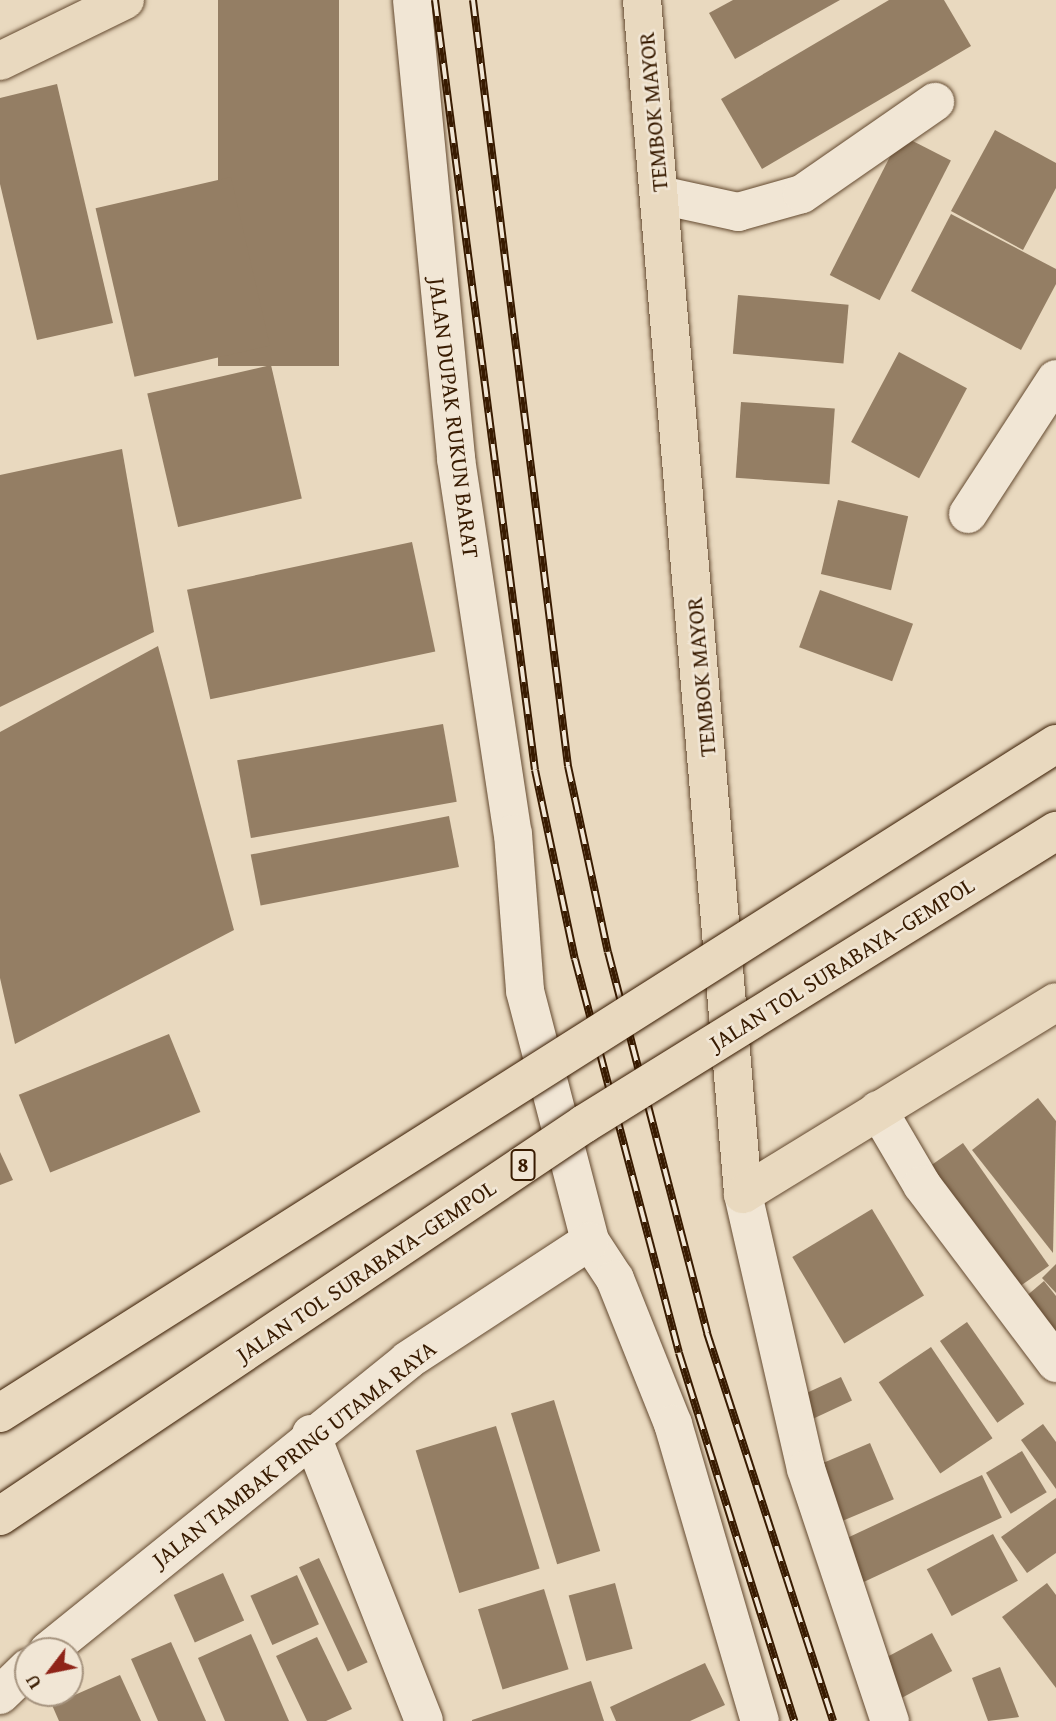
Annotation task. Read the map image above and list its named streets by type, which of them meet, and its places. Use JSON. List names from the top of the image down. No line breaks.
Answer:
{"streets":{"main road":["TEMBOK MAYOR","JALAN TOL SURABAYA–GEMPOL","8"],"street":["JALAN DUPAK RUKUN BARAT","JALAN TAMBAK PRING UTAMA RAYA"]},"crossings":[["JALAN DUPAK RUKUN BARAT","JALAN TAMBAK PRING UTAMA RAYA"]],"north":"bottom left"}
